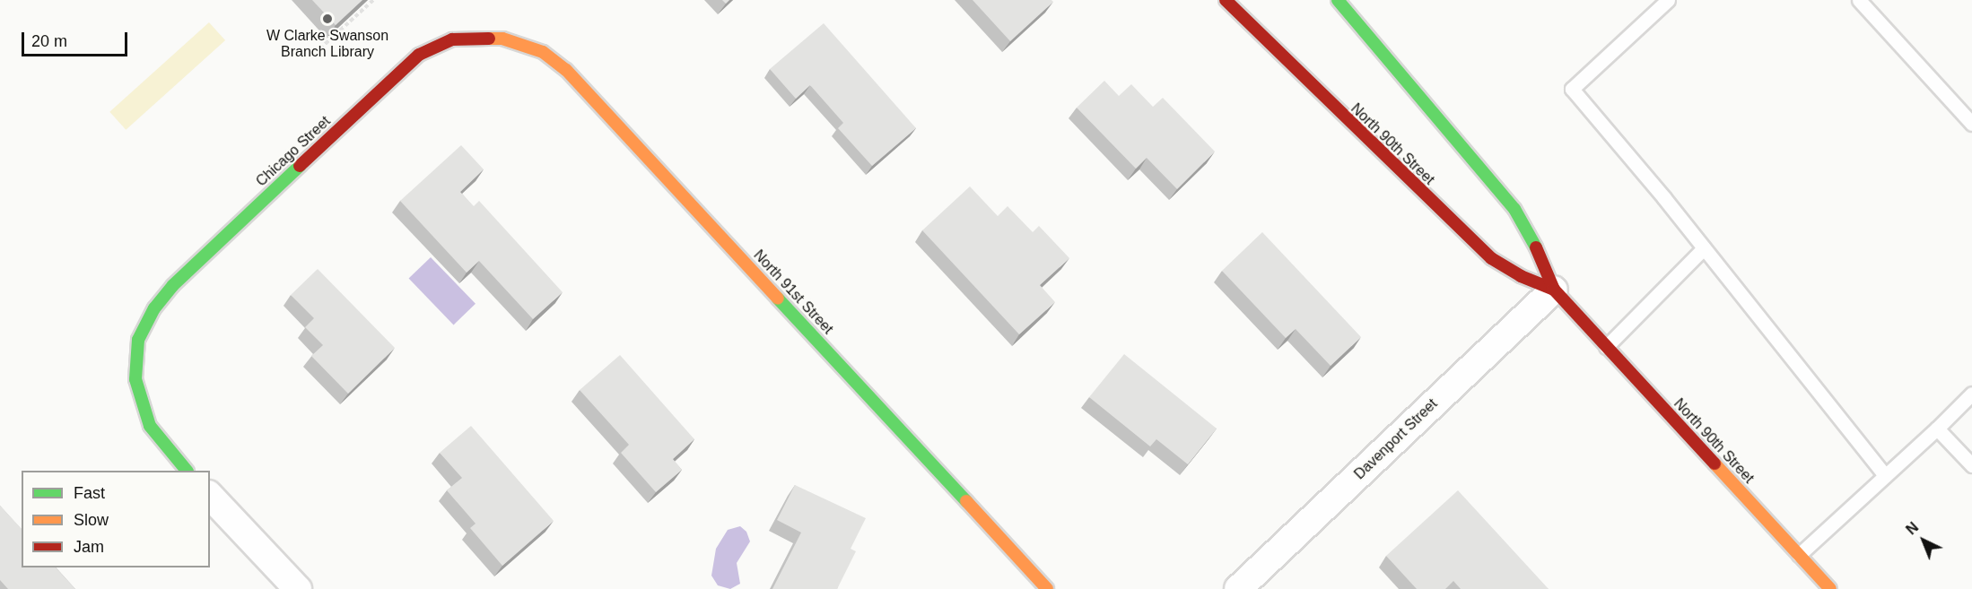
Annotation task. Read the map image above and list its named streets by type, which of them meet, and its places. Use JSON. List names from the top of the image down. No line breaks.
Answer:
{"streets":{"street":["North 90th Street","Chicago Street","North 91st Street","Davenport Street"]},"crossings":[["North 90th Street","Davenport Street"],["Chicago Street","North 91st Street"]],"places":["W Clarke Swanson Branch Library"],"legend":["Fast","Slow","Jam"],"scale_bar":"20 m","north":"top left"}
